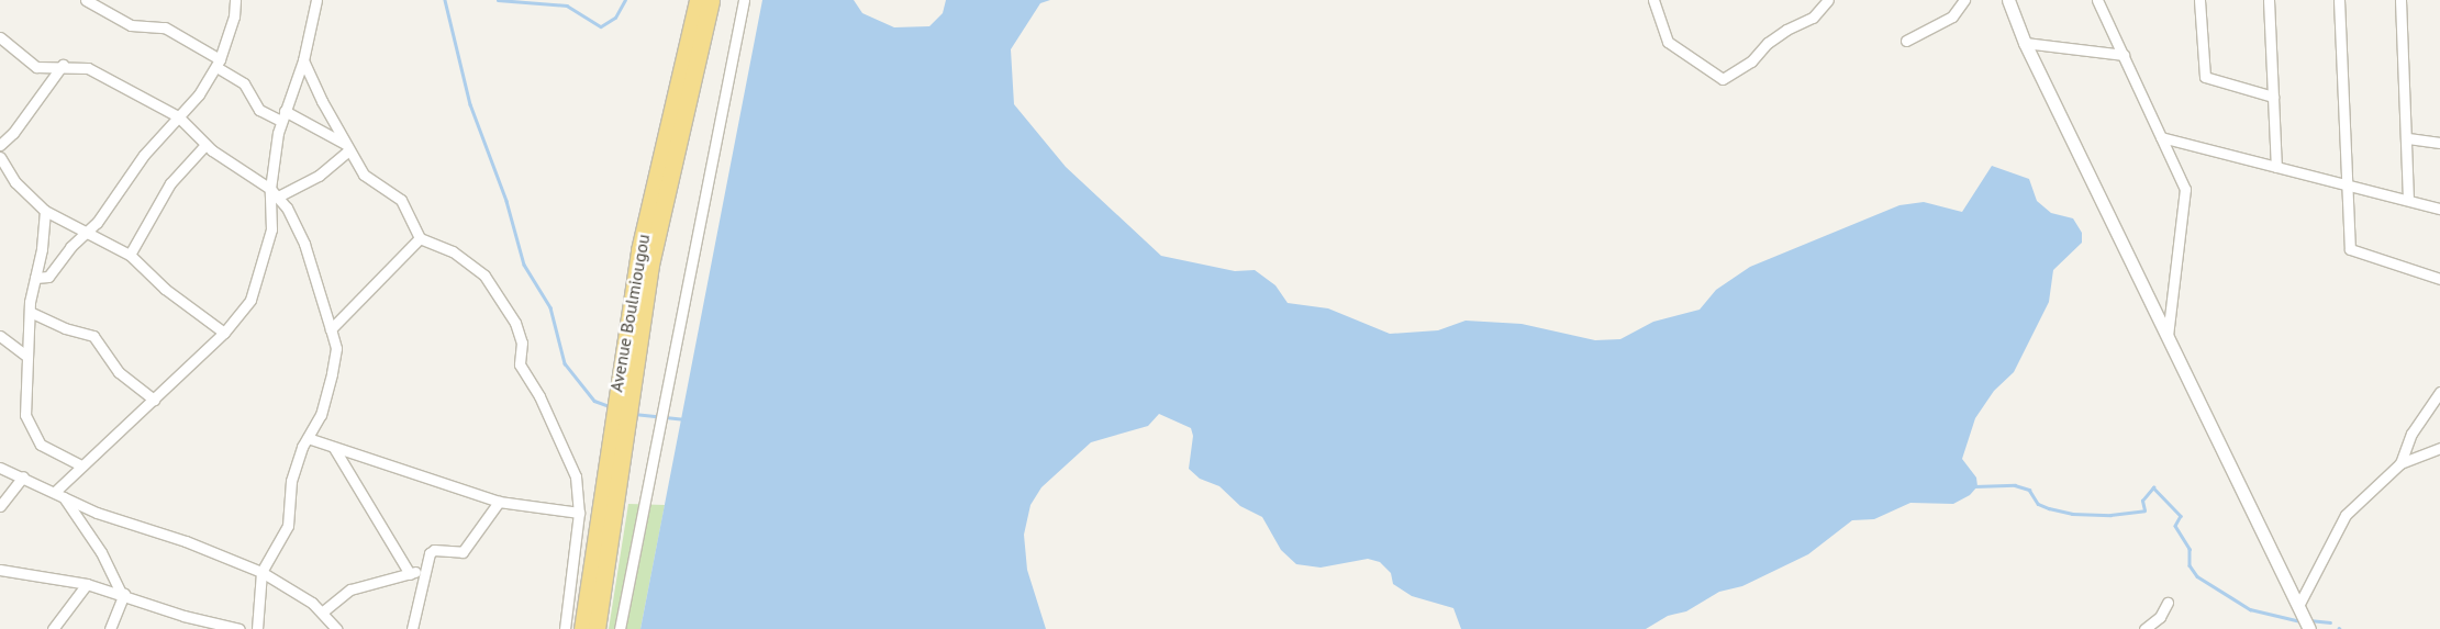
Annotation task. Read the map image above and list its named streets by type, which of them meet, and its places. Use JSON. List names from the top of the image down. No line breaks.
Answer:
{"streets":{"highway":["Avenue Boulmiougou"]}}
